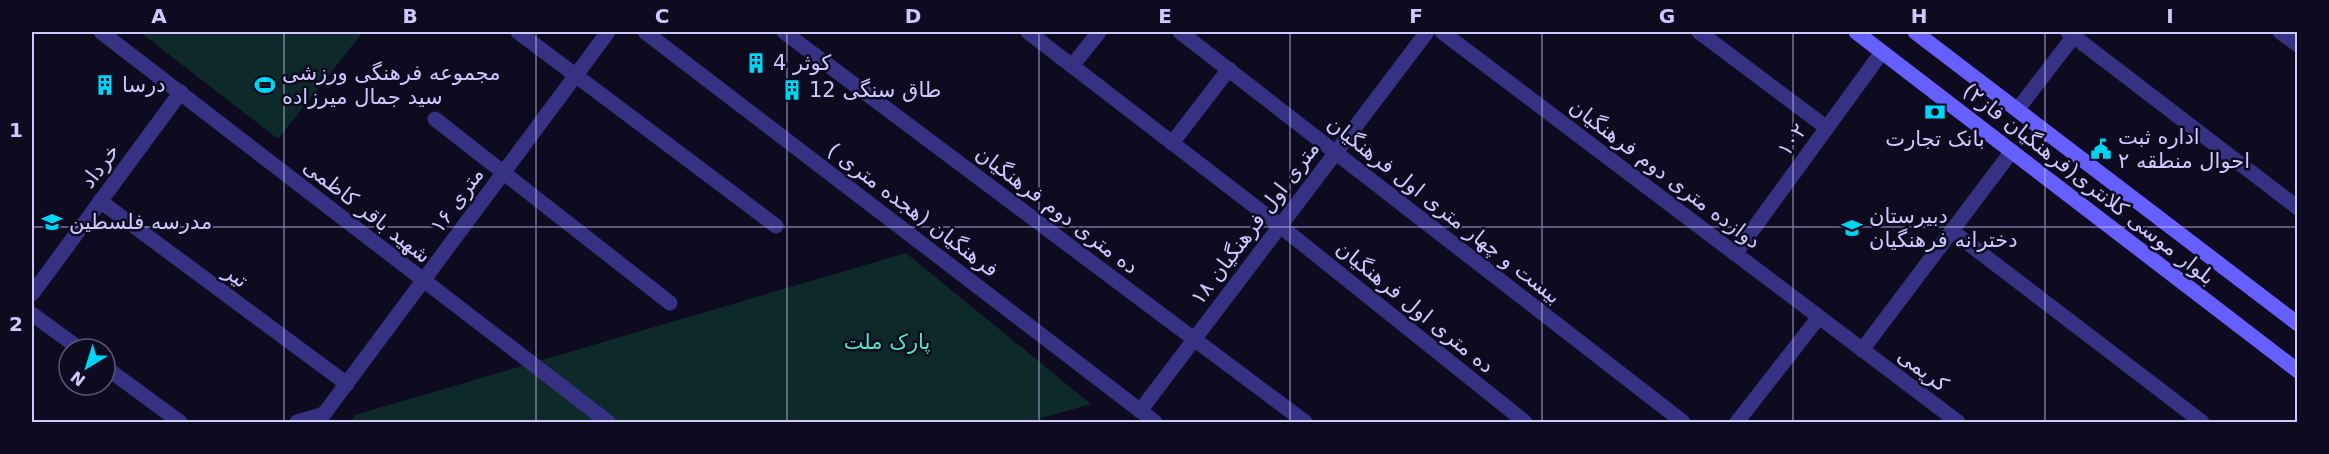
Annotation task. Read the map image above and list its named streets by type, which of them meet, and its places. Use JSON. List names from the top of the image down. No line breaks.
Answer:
{"streets":{"main road":["بلوار موسی کلانتری(فرهنگیان فاز۲)"],"street":["۱۰۲","خرداد","دوازده متری دوم فرهنگیان","۱۶ متری","فرهنگیان (هجده متری )","ده متری دوم فرهنگیان","بیست و چهار متری اول فرهنگیان","شهید باقر کاظمی","۱۸ متری اول فرهنگیان","تیر","ده متری اول فرهنگیان","کریمی"]},"crossings":[["۱۰۲","دوازده متری دوم فرهنگیان"],["۱۰۲","بلوار موسی کلانتری(فرهنگیان فاز۲)"],["خرداد","شهید باقر کاظمی"],["خرداد","تیر"],["دوازده متری دوم فرهنگیان","کریمی"],["۱۶ متری","شهید باقر کاظمی"],["۱۶ متری","تیر"],["فرهنگیان (هجده متری )","۱۸ متری اول فرهنگیان"],["ده متری دوم فرهنگیان","۱۸ متری اول فرهنگیان"],["بیست و چهار متری اول فرهنگیان","۱۸ متری اول فرهنگیان"],["۱۸ متری اول فرهنگیان","ده متری اول فرهنگیان"]],"parks":["پارک ملت"],"places":{"building":["کوثر 4","درسا","طاق سنگی 12"],"sports":["مجموعه فرهنگی ورزشی سید جمال میرزاده"],"bank":["بانک تجارت"],"public building":["اداره ثبت احوال منطقه ۲"],"school or university":["مدرسه فلسطین","دبیرستان دخترانه فرهنگیان"]},"north":"bottom left","grid":{"columns":["A","B","C","D","E","F","G","H","I"],"rows":["1","2"]}}
